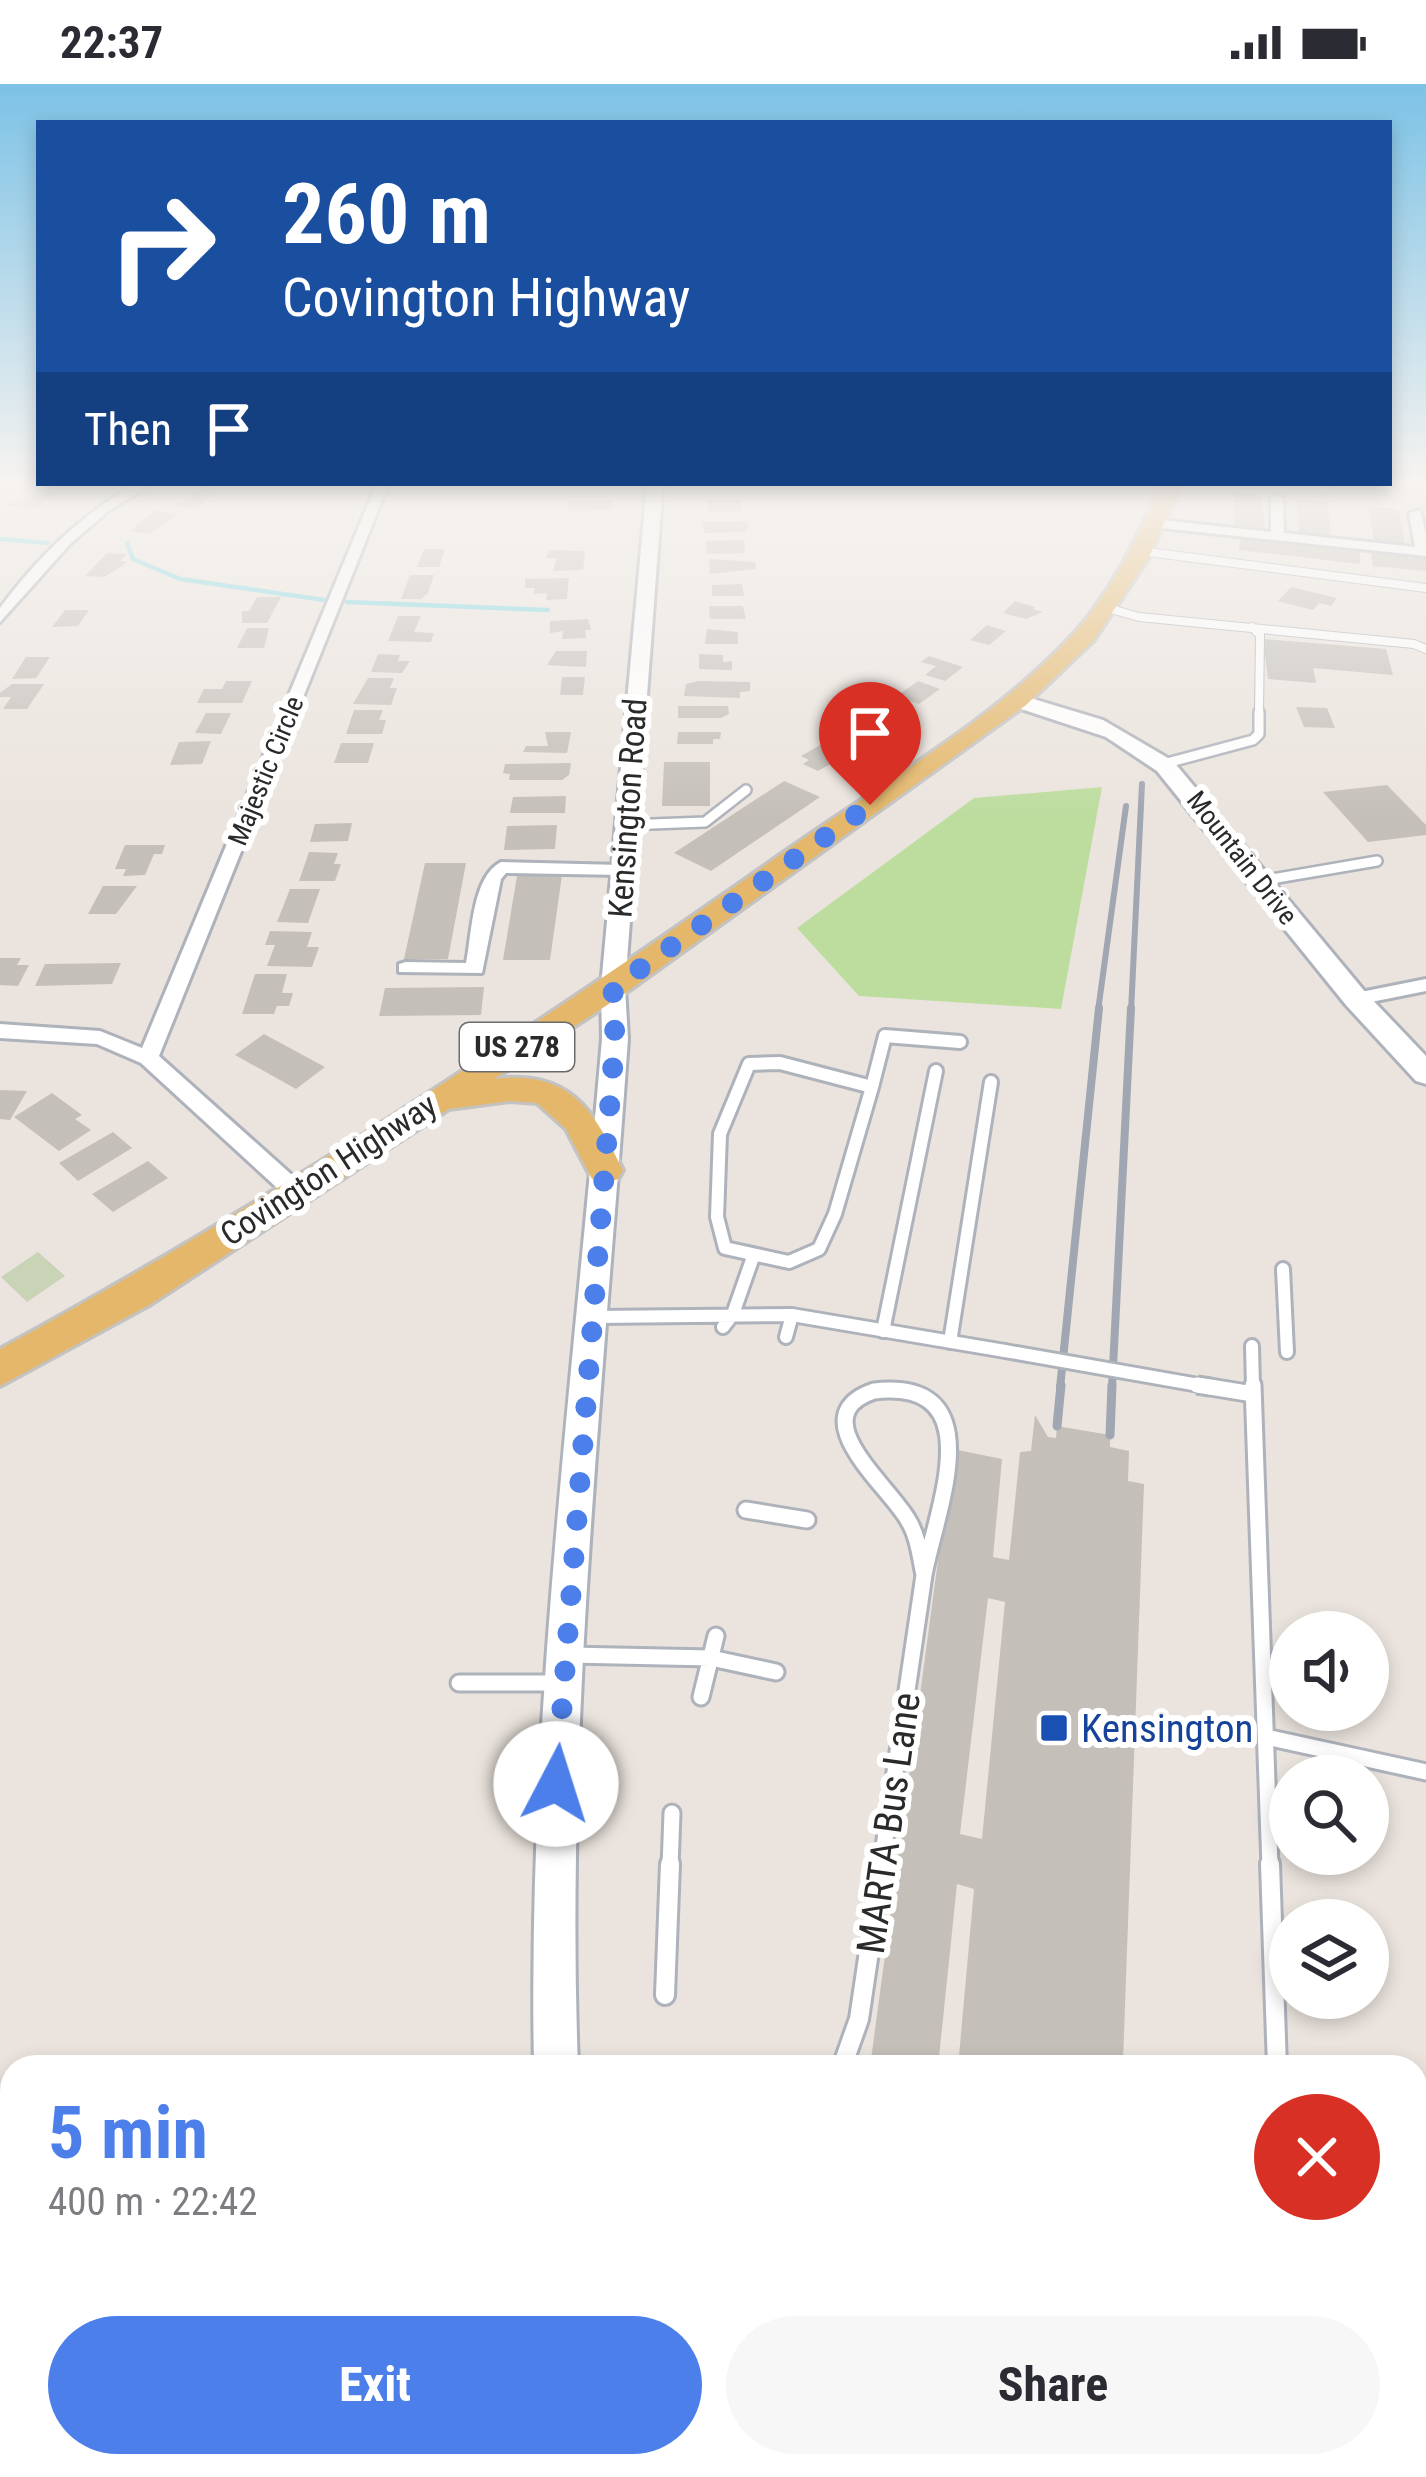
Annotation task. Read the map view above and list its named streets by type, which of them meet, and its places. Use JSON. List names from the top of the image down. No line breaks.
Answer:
{"streets":{"main road":["Mountain Drive","US 278","Covington Highway"],"street":["Majestic Circle","Kensington Road"],"lane":["MARTA Bus Lane"]},"crossings":[["Kensington Road","Covington Highway"],["Mountain Drive","Covington Highway"]],"places":{"transit":["Kensington"]},"page":{"status":"22:37","turn":["260 m","Covington Highway"],"then":"Then","heading":["5 min","400 m · 22:42"],"buttons":["Exit","Share"]}}
